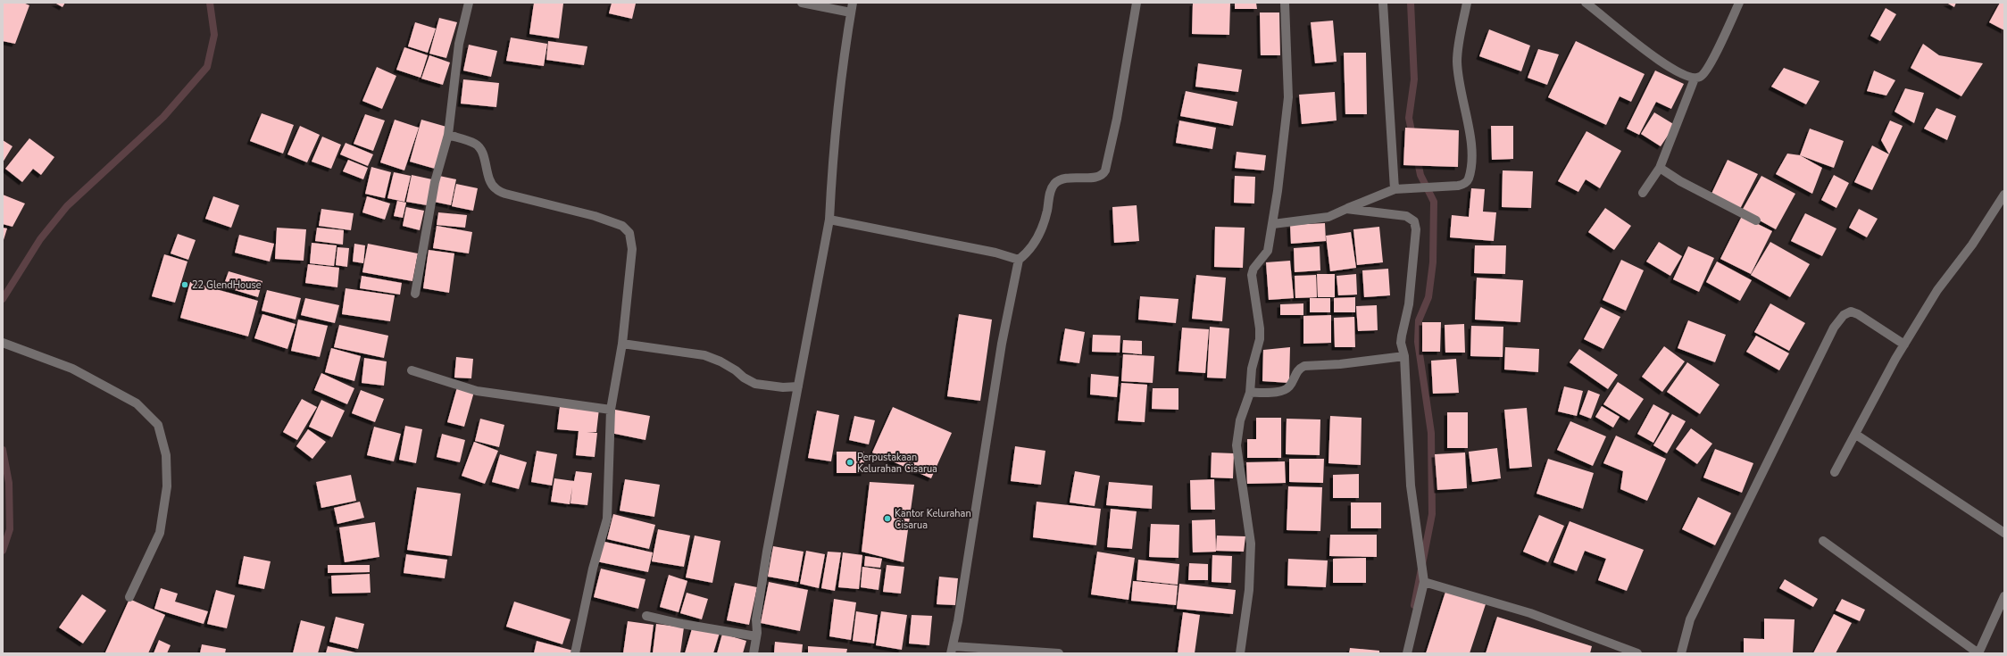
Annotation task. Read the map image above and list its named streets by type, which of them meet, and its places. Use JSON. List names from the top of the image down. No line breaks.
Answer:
{"places":["22 GlendHouse","Perpustakaan Kelurahan Cisarua","Kantor Kelurahan Cisarua"]}
